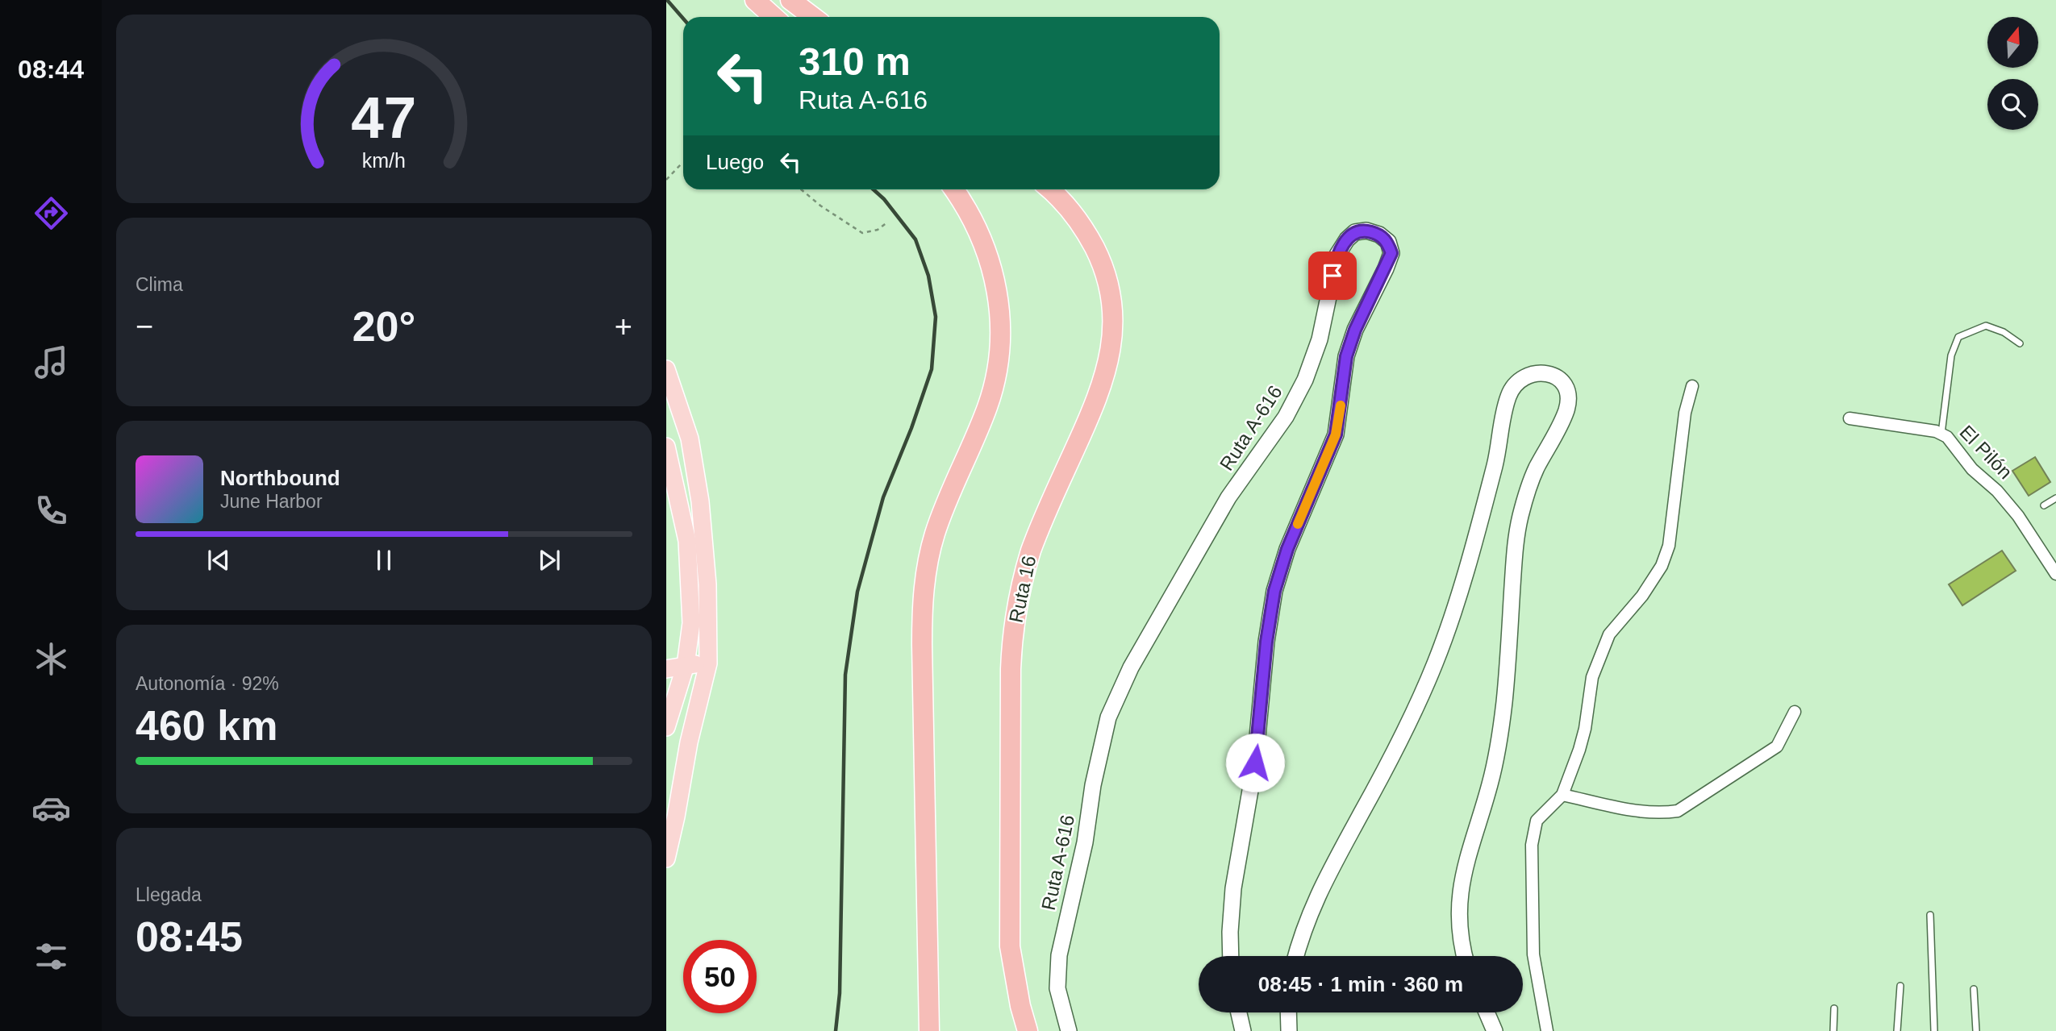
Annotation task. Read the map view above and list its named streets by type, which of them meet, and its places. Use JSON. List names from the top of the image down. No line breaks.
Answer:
{"streets":{"highway":["Ruta 16"],"main road":["Ruta A-616"],"street":["El Pilón"]},"north":"top","page":{"tabs":"08:44","turn":["310 m","Ruta A-616"],"then":"Luego","tile":["Clima",["Autonomía · 92%","460 km"],["Llegada","08:45"]],"heat":["−","20°","+"],"song":["Northbound","June Harbor"],"limit":"50","trip":"08:45 · 1 min · 360 m","gauge":["47","km/h"]}}
